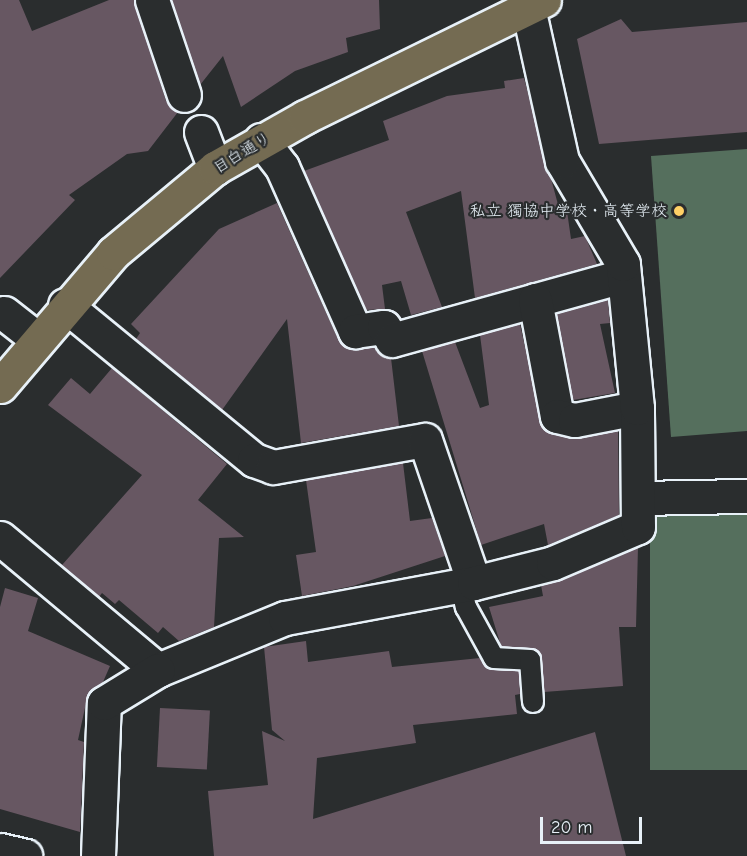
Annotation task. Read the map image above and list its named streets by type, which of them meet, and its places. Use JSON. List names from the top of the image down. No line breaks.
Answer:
{"streets":{"main road":["目白通り"]},"places":["私立 獨協中学校・高等学校"],"scale_bar":"20 m"}
